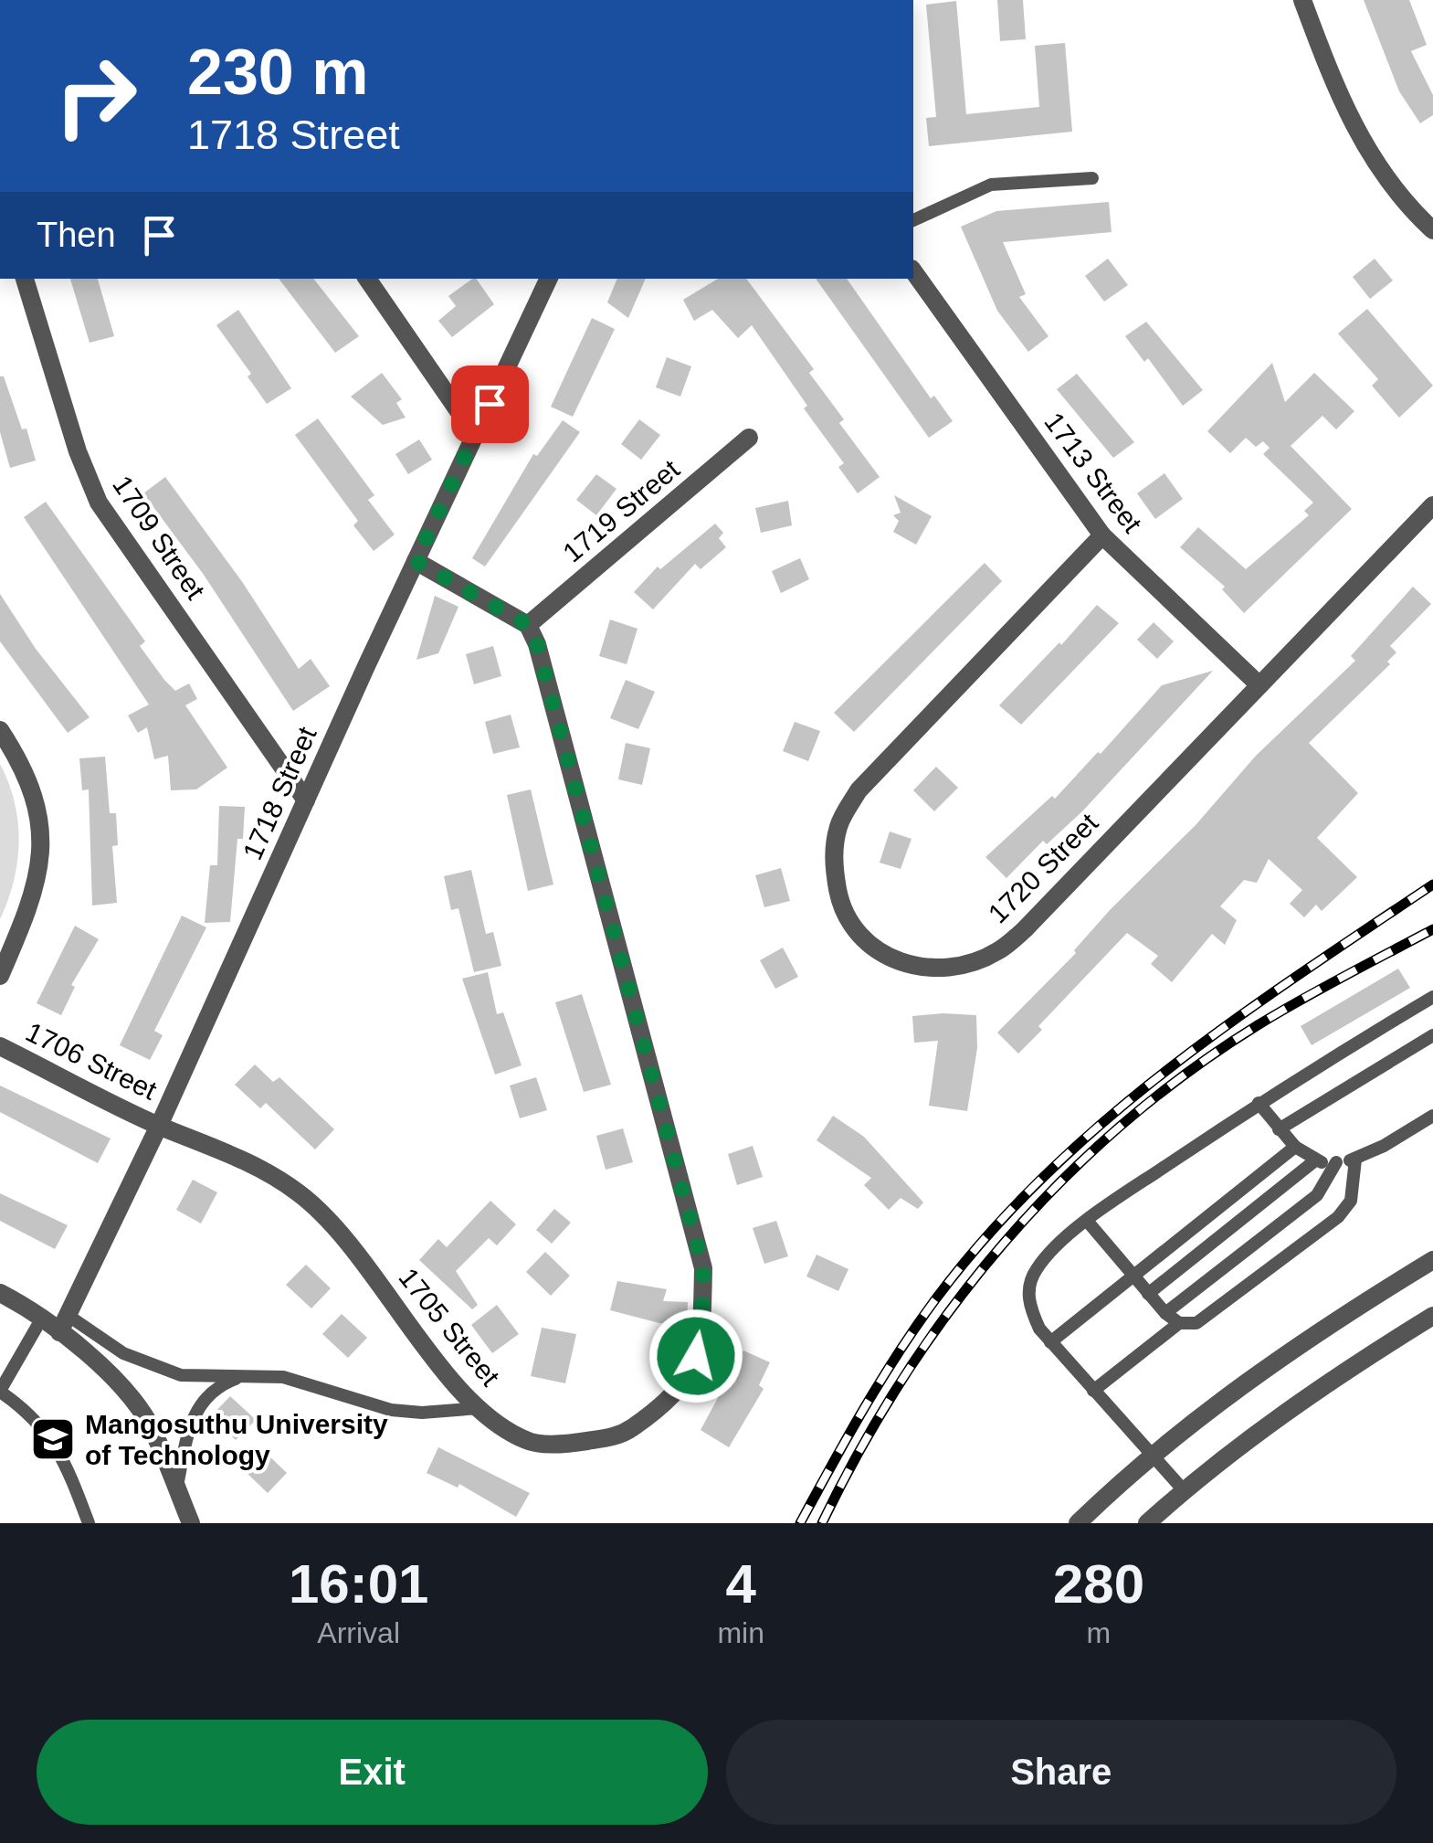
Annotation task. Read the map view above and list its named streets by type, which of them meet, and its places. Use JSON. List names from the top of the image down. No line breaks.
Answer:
{"streets":{"street":["1713 Street","1719 Street","1709 Street","1718 Street","1720 Street","1706 Street","1705 Street"]},"crossings":[["1713 Street","1720 Street"],["1719 Street","1705 Street"],["1709 Street","1718 Street"],["1718 Street","1706 Street"],["1718 Street","1705 Street"],["1706 Street","1705 Street"]],"places":{"school or university":["Mangosuthu University of Technology"]},"page":{"turn":["230 m","1718 Street"],"then":"Then","eta":["16:01","Arrival","4","min","280","m"],"buttons":["Exit","Share"]}}
